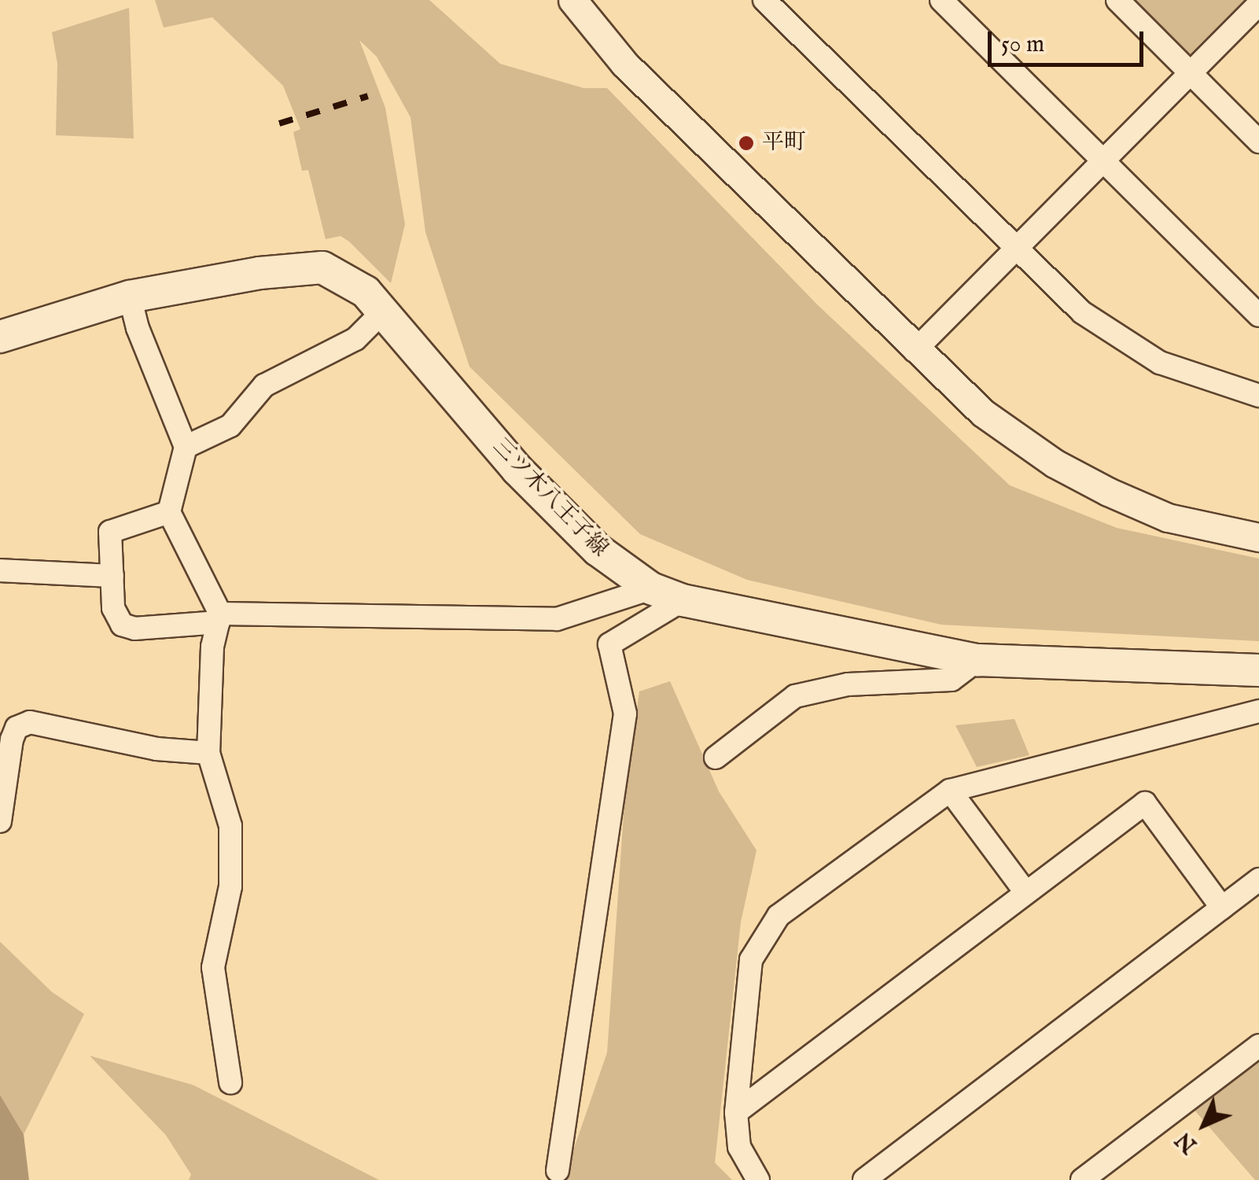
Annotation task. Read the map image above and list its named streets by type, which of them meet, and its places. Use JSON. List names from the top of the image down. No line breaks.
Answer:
{"streets":{"main road":["三ツ木八王子線"]},"places":["平町"],"scale_bar":"50 m","north":"bottom left"}
